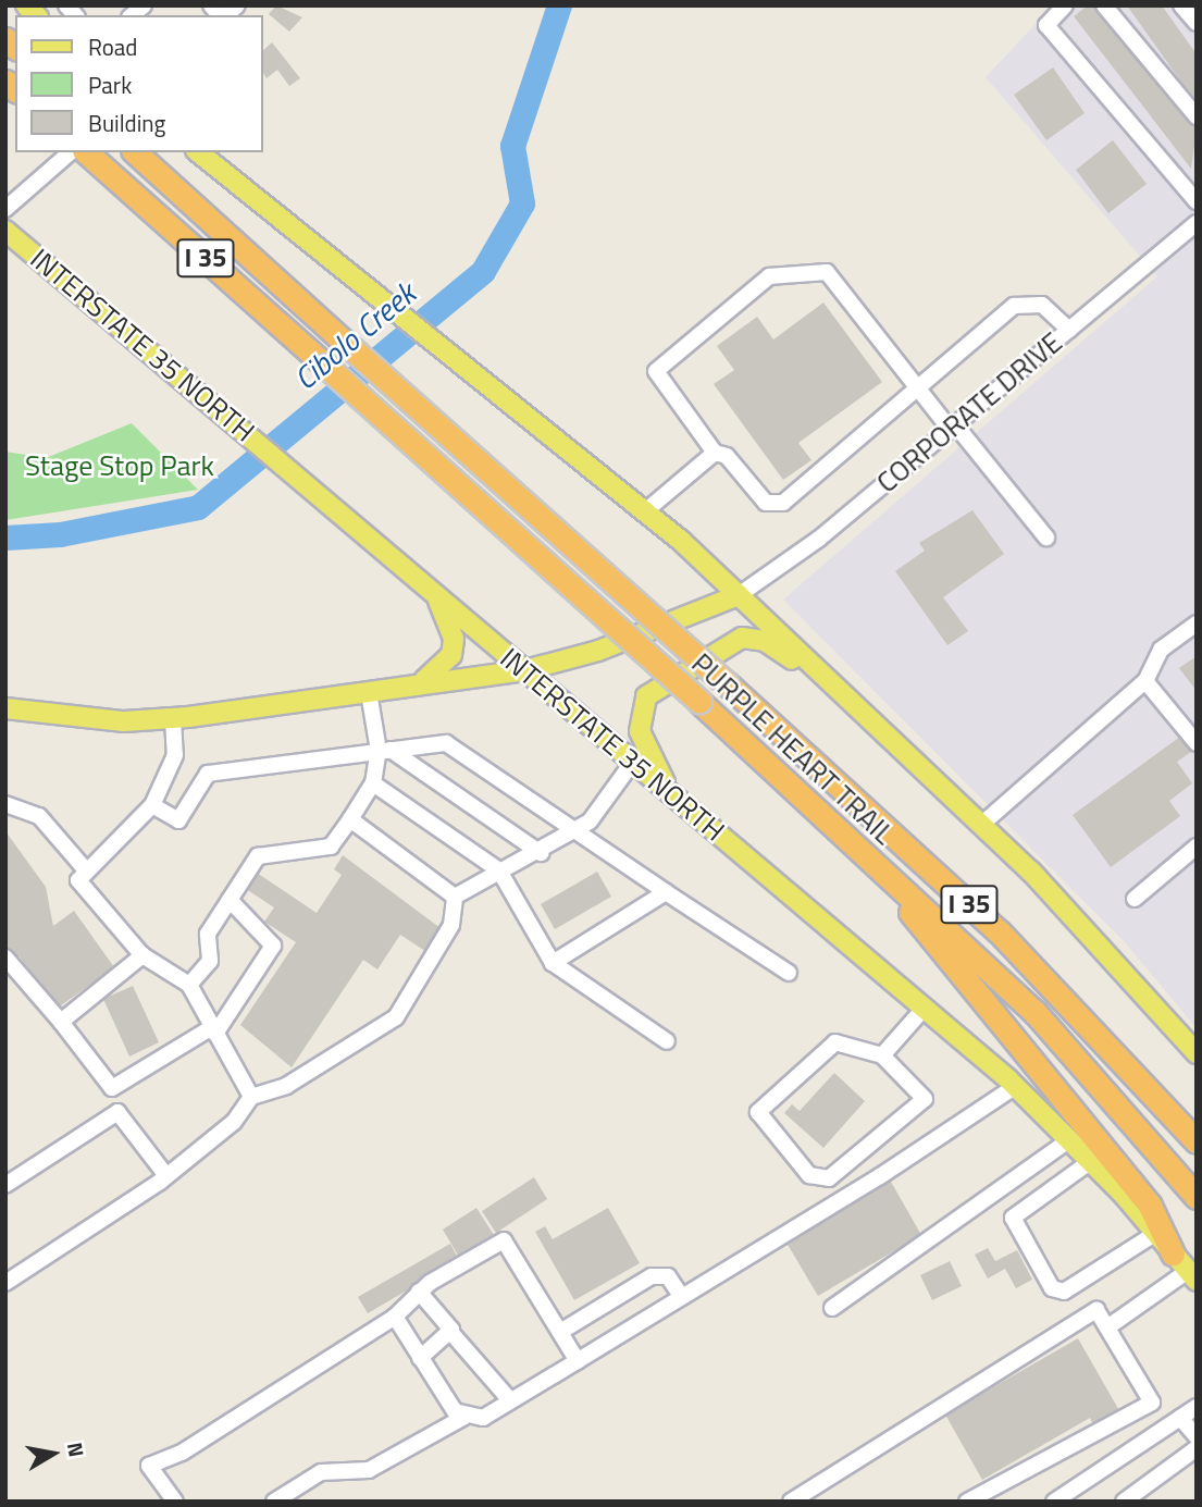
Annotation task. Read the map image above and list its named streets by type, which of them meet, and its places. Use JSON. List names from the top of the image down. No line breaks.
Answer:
{"streets":{"highway":["I 35","PURPLE HEART TRAIL"],"main road":["INTERSTATE 35 NORTH"],"street":["CORPORATE DRIVE"]},"water":["Cibolo Creek"],"parks":["Stage Stop Park"],"legend":["Road","Park","Building"],"north":"right"}
